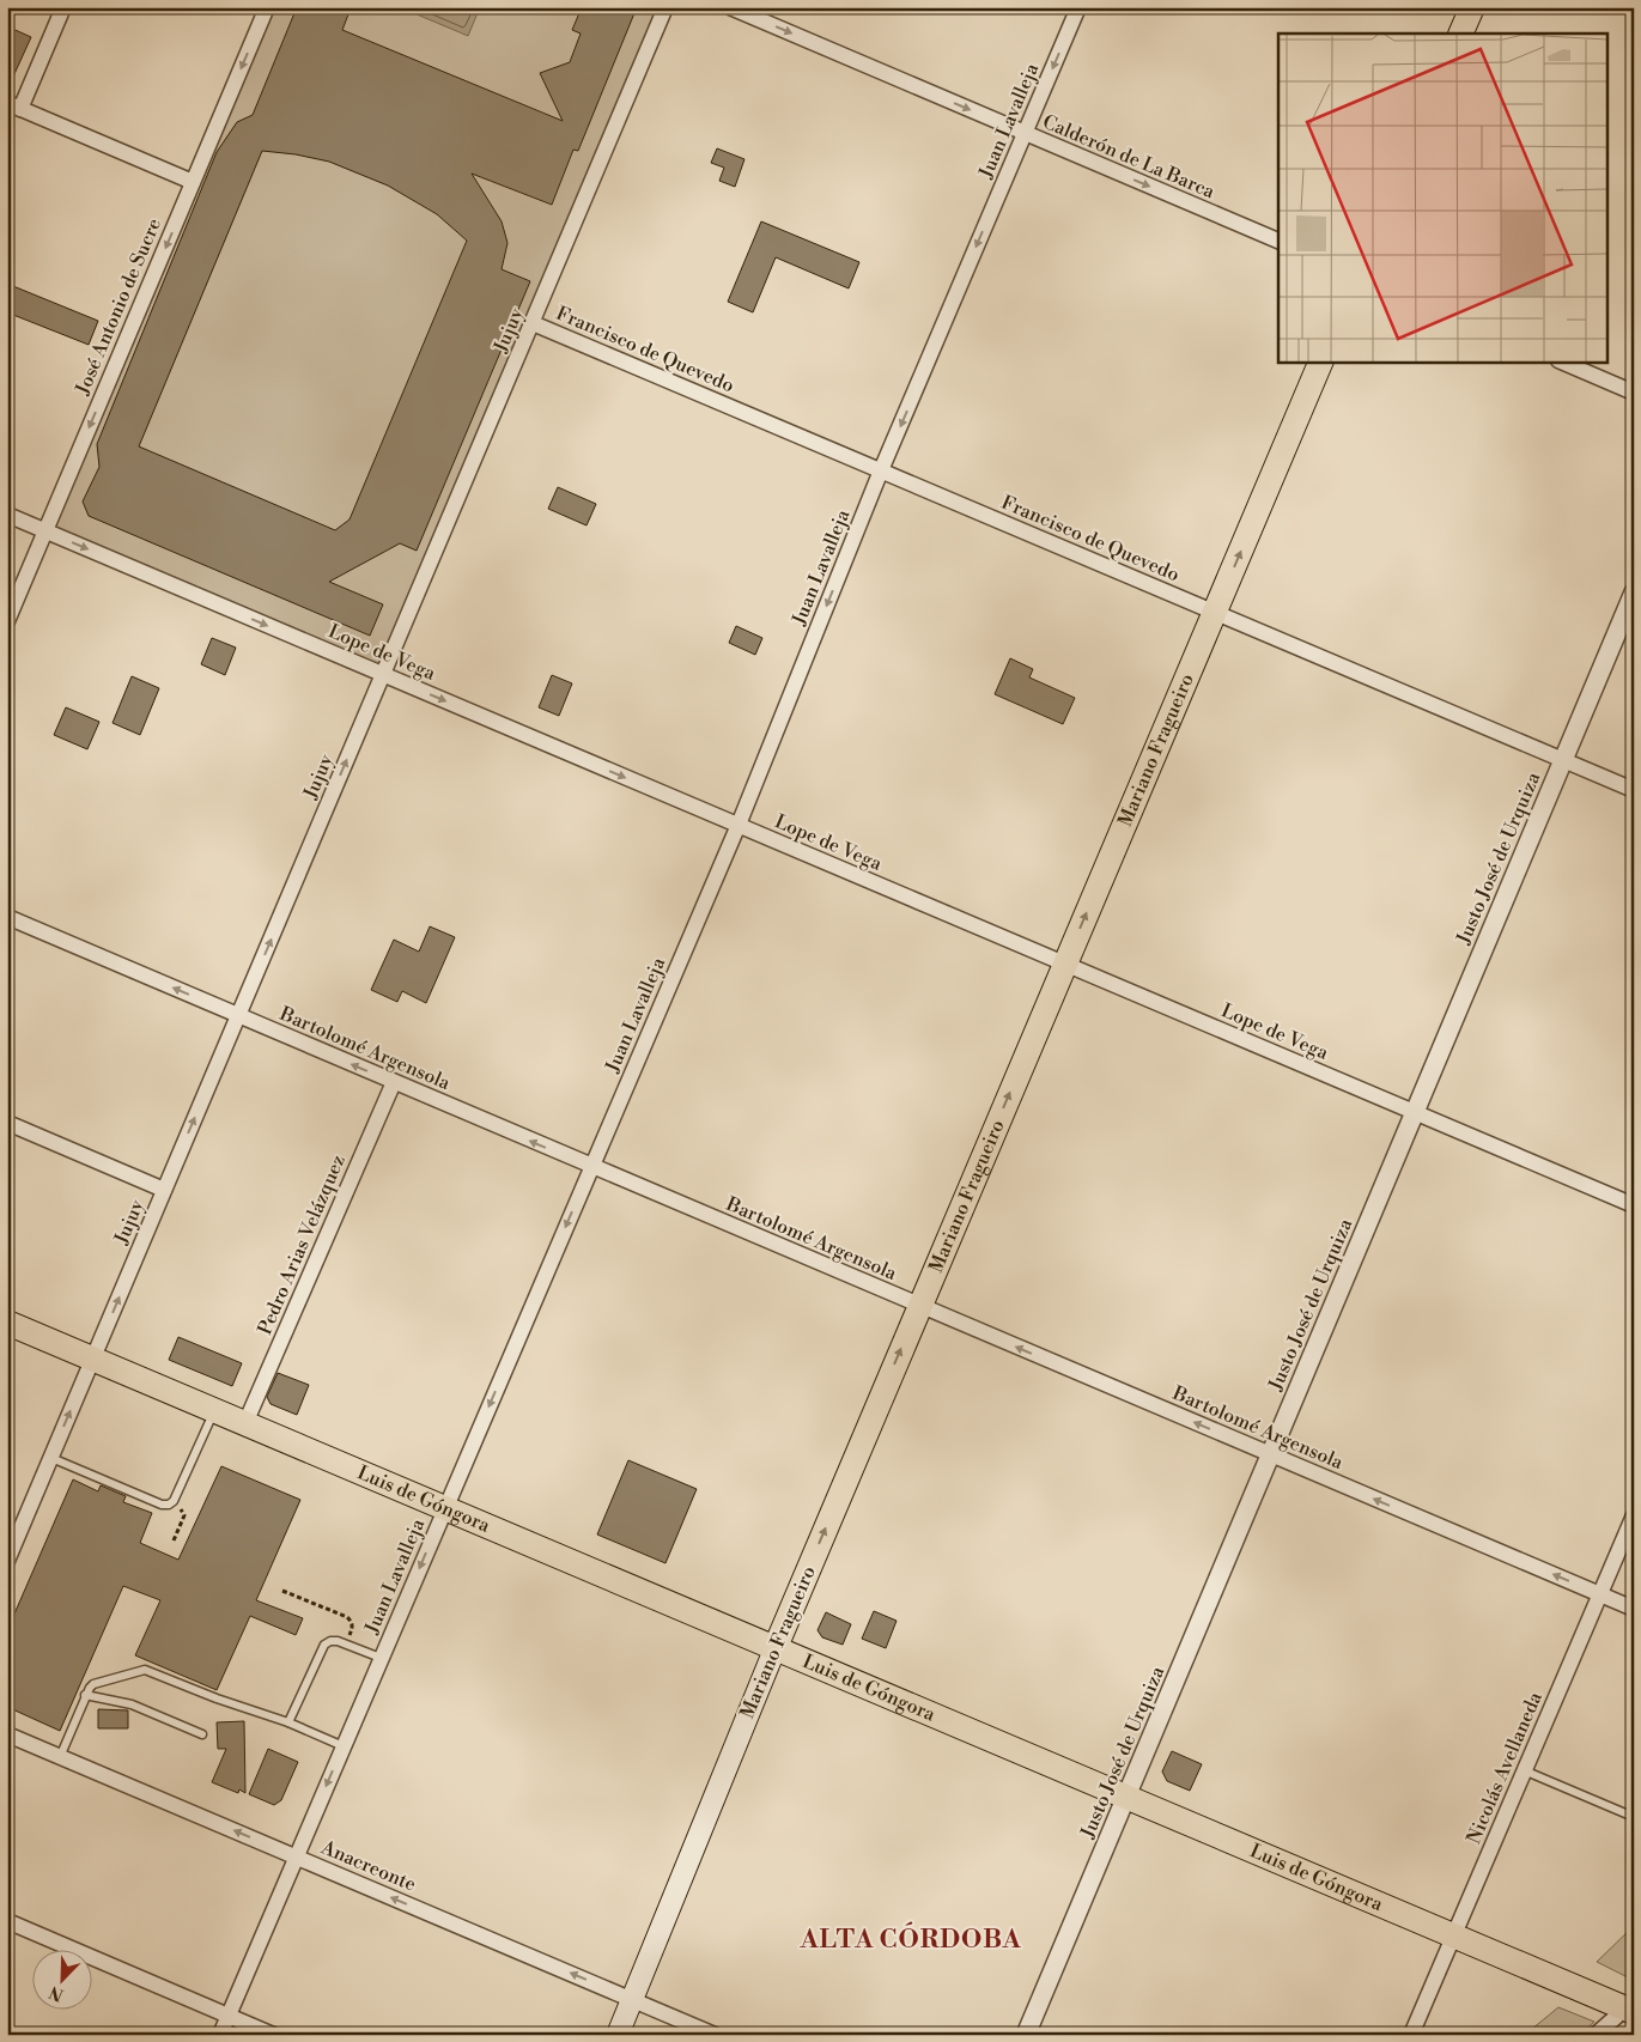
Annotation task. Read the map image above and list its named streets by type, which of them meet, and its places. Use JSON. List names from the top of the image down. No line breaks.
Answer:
{"streets":{"main road":["Mariano Fragueiro","Luis de Góngora"],"street":["Juan Lavalleja","Calderón de La Barca","José Antonio de Sucre","Jujuy","Francisco de Quevedo","Lope de Vega","Justo José de Urquiza","Bartolomé Argensola","Pedro Arias Velázquez","Nicolás Avellaneda","Anacreonte"]},"crossings":[["Juan Lavalleja","Calderón de La Barca"],["Juan Lavalleja","Francisco de Quevedo"],["Juan Lavalleja","Lope de Vega"],["Juan Lavalleja","Bartolomé Argensola"],["Juan Lavalleja","Luis de Góngora"],["Juan Lavalleja","Anacreonte"],["José Antonio de Sucre","Lope de Vega"],["Jujuy","Francisco de Quevedo"],["Jujuy","Lope de Vega"],["Jujuy","Bartolomé Argensola"],["Jujuy","Luis de Góngora"],["Francisco de Quevedo","Mariano Fragueiro"],["Francisco de Quevedo","Justo José de Urquiza"],["Lope de Vega","Mariano Fragueiro"],["Lope de Vega","Justo José de Urquiza"],["Mariano Fragueiro","Bartolomé Argensola"],["Mariano Fragueiro","Luis de Góngora"],["Mariano Fragueiro","Anacreonte"],["Justo José de Urquiza","Bartolomé Argensola"],["Justo José de Urquiza","Luis de Góngora"],["Bartolomé Argensola","Pedro Arias Velázquez"],["Bartolomé Argensola","Nicolás Avellaneda"],["Pedro Arias Velázquez","Luis de Góngora"],["Luis de Góngora","Nicolás Avellaneda"]],"one_way":["Juan Lavalleja","Calderón de La Barca","José Antonio de Sucre","Jujuy","Lope de Vega","Mariano Fragueiro","Bartolomé Argensola","Anacreonte"],"districts":["ALTA CÓRDOBA"],"north":"bottom left"}
